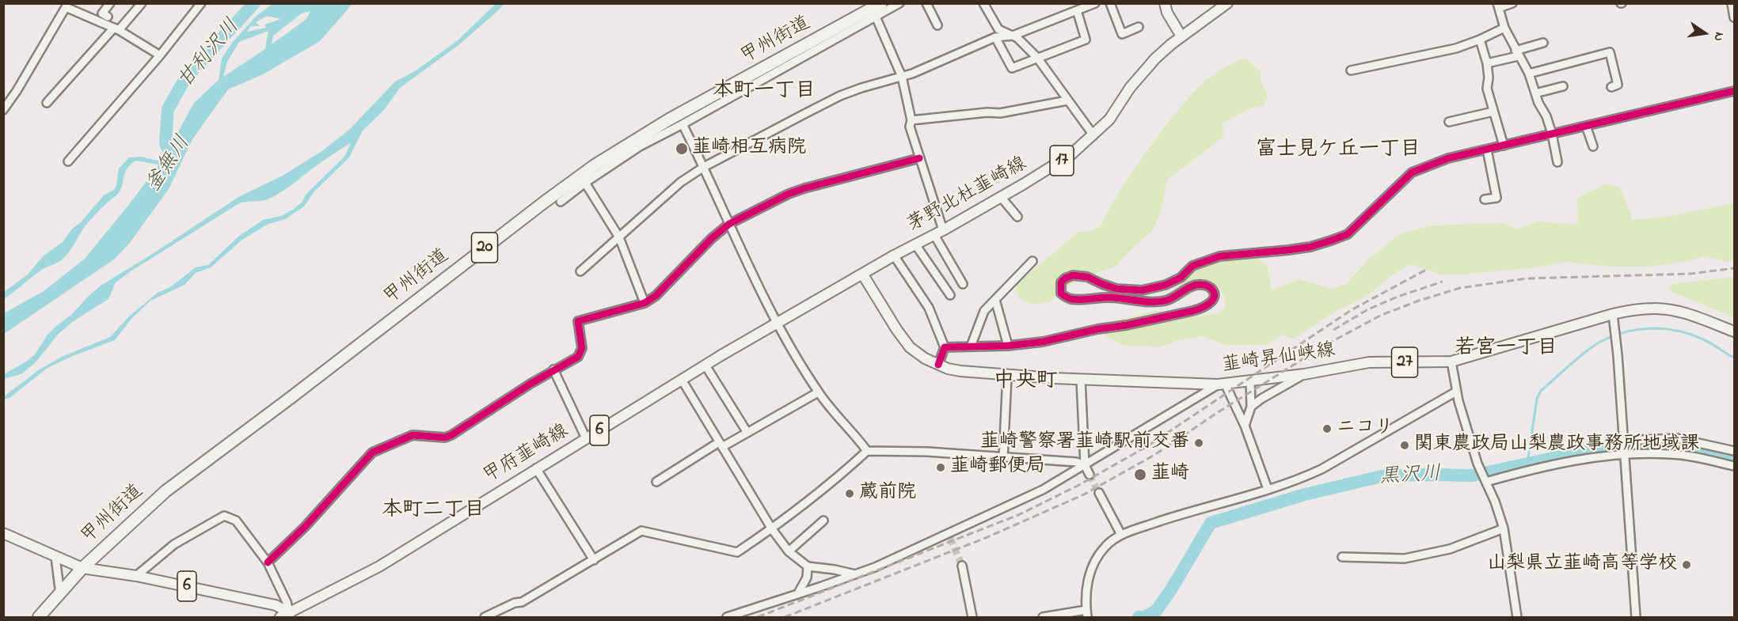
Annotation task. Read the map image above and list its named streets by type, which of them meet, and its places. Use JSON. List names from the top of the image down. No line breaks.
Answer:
{"streets":{"highway":["甲州街道","20"],"main road":["17","茅野北杜韮崎線","韮崎昇仙峡線","27","6","甲府韮崎線"]},"crossings":[["甲州街道","6"],["茅野北杜韮崎線","韮崎昇仙峡線"],["茅野北杜韮崎線","甲府韮崎線"],["韮崎昇仙峡線","甲府韮崎線"],["6","甲府韮崎線"]],"districts":["本町一丁目","富士見ケ丘一丁目","若宮一丁目","中央町","本町二丁目"],"water":["甘利沢川","釜無川","黒沢川"],"places":["韮崎相互病院","ニコリ","韮崎警察署韮崎駅前交番","関東農政局山梨農政事務所地域課","韮崎郵便局","韮崎","蔵前院","山梨県立韮崎高等学校"],"north":"right"}
